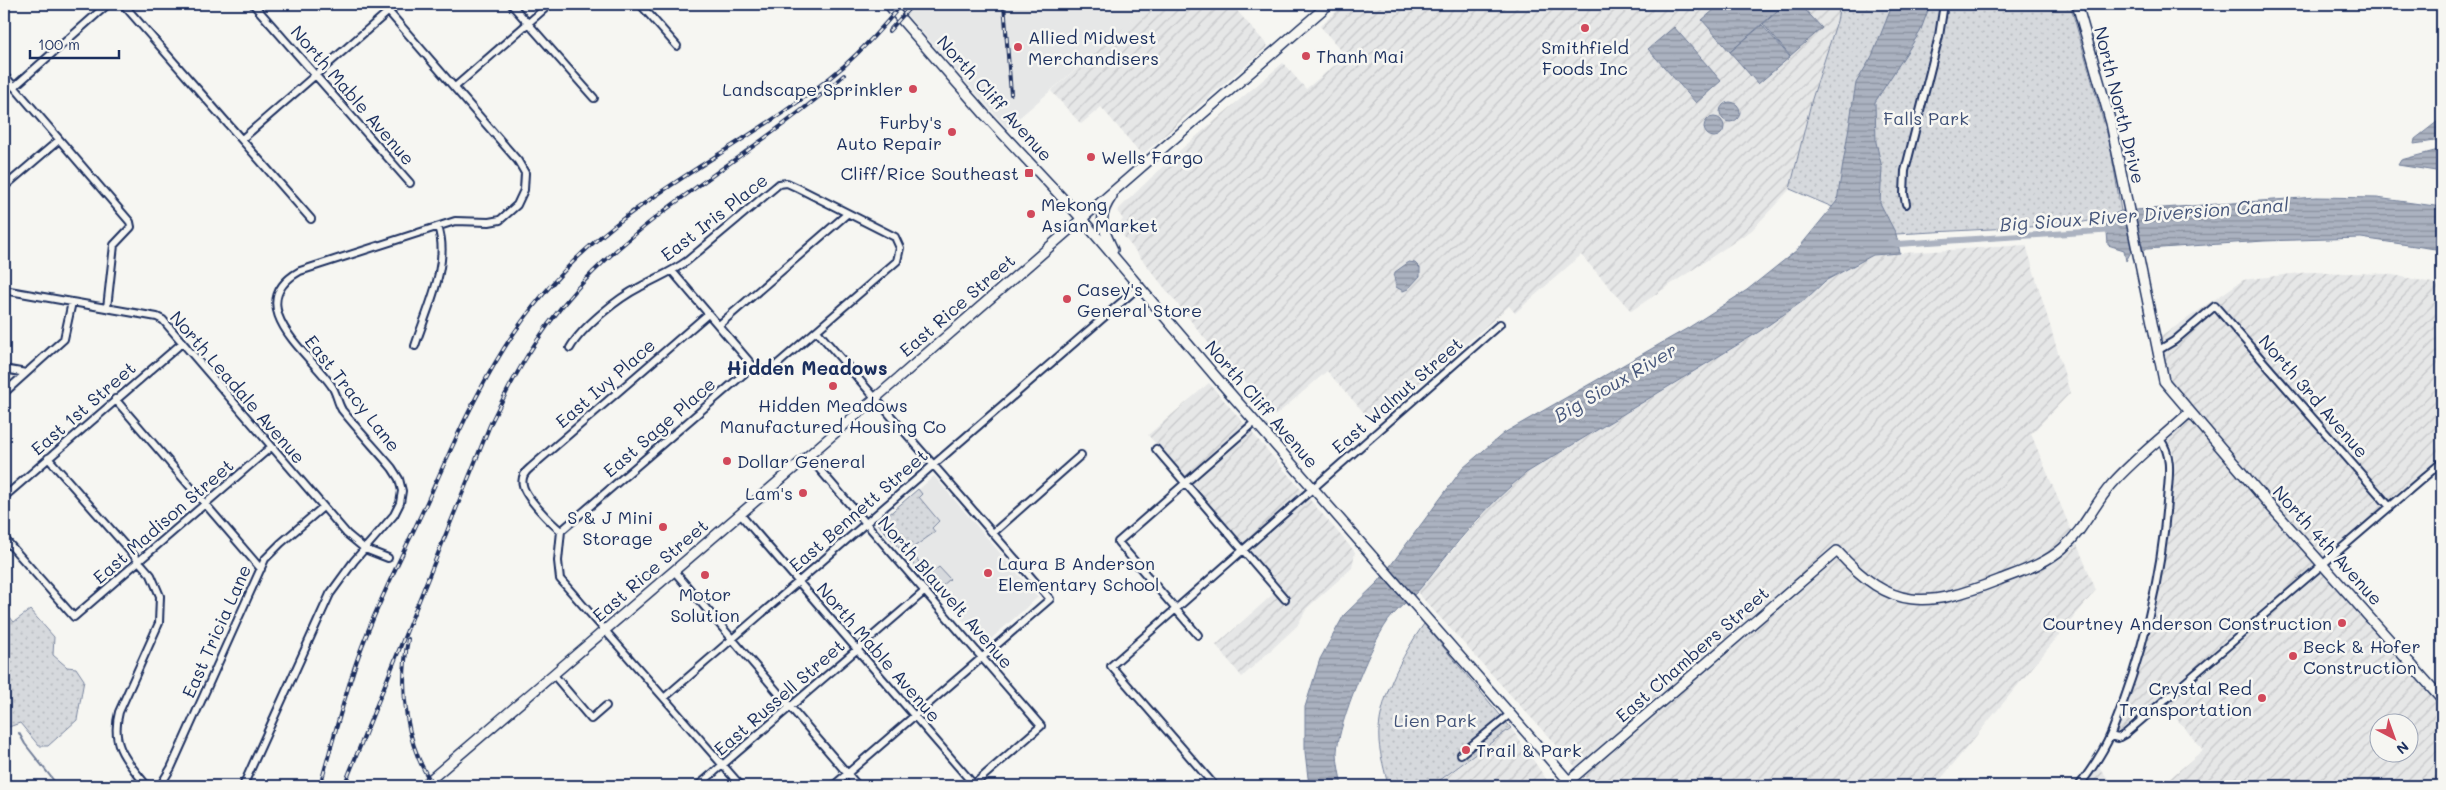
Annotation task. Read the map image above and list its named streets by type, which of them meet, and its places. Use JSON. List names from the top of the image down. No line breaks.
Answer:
{"streets":{"main road":["North Cliff Avenue","North North Drive","East Rice Street","North 4th Avenue","East Chambers Street"],"street":["North Mable Avenue","East Iris Place","East Ivy Place","North Leadale Avenue","East Tracy Lane","East Walnut Street","North 3rd Avenue","East 1st Street","East Sage Place","East Bennett Street","East Madison Street","North Blauvelt Avenue","East Tricia Lane","East Russell Street"]},"crossings":[["North Mable Avenue","East Rice Street"],["North Mable Avenue","East Bennett Street"],["North Mable Avenue","North Blauvelt Avenue"],["North Mable Avenue","East Russell Street"],["North Cliff Avenue","East Rice Street"],["North Cliff Avenue","East Walnut Street"],["North Cliff Avenue","East Bennett Street"],["North Cliff Avenue","East Chambers Street"],["North North Drive","North 3rd Avenue"],["North North Drive","North 4th Avenue"],["East Rice Street","North Blauvelt Avenue"],["East Ivy Place","East Sage Place"],["North Leadale Avenue","East Tracy Lane"],["North Leadale Avenue","East 1st Street"],["North Leadale Avenue","East Madison Street"],["North Leadale Avenue","East Tricia Lane"],["East Bennett Street","North Blauvelt Avenue"],["North Blauvelt Avenue","East Russell Street"]],"districts":["Hidden Meadows"],"water":["Big Sioux River Diversion Canal","Big Sioux River"],"parks":["Falls Park","Lien Park"],"places":{"other":["Smithfield Foods Inc","Allied Midwest Merchandisers","Thanh Mai","Landscape Sprinkler","Furby's Auto Repair","Wells Fargo","Mekong Asian Market","Casey's General Store","Hidden Meadows Manufactured Housing Co","Dollar General","Lam's","S & J Mini Storage","Laura B Anderson Elementary School","Motor Solution","Courtney Anderson Construction","Beck & Hofer Construction","Crystal Red Transportation","Trail & Park"],"transit":["Cliff/Rice Southeast"]},"scale_bar":"100 m","north":"bottom right"}
